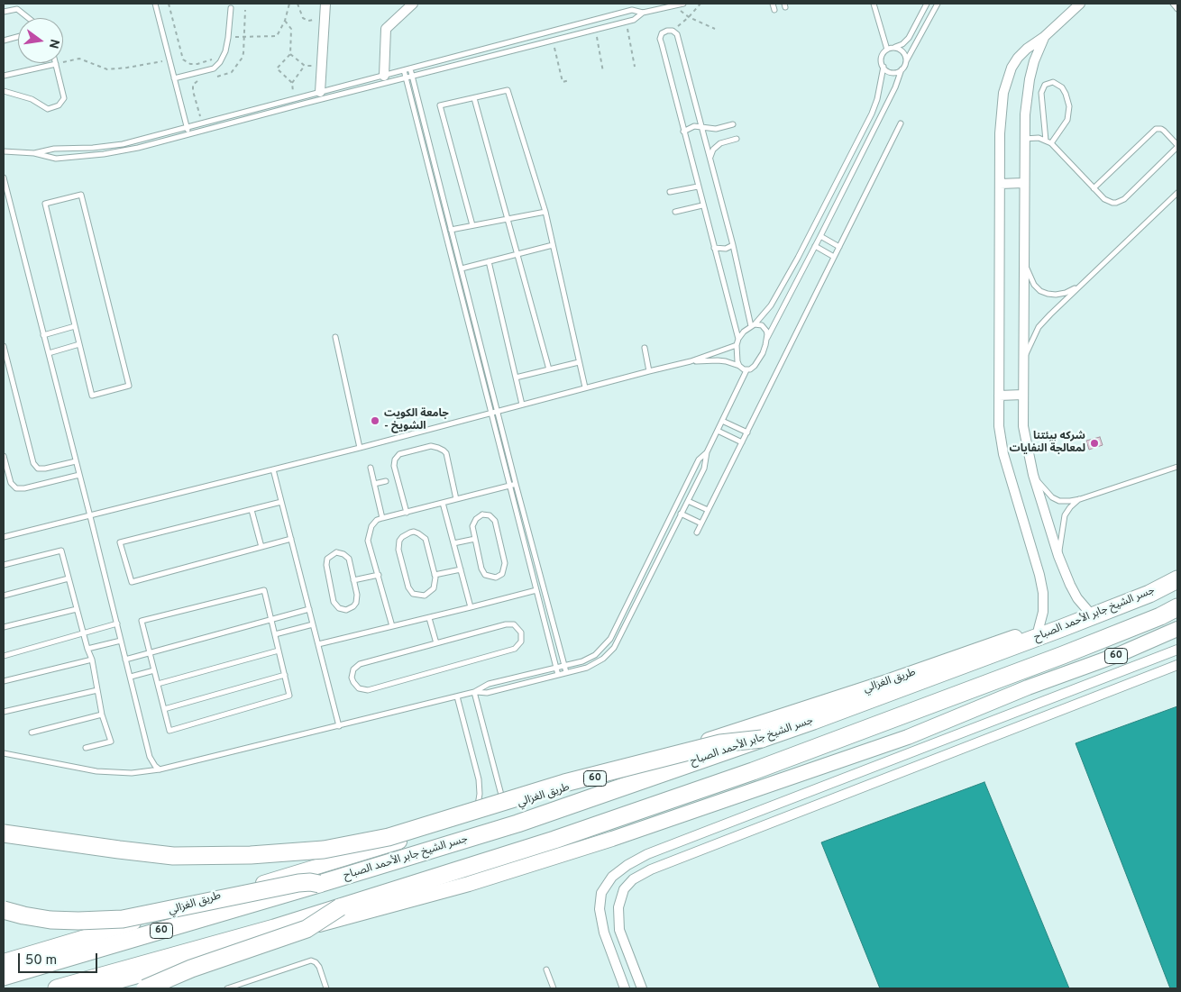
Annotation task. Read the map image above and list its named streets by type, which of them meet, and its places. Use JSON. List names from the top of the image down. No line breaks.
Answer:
{"streets":{"highway":["جسر الشيخ جابر الأحمد الصباح","60","طريق الغزالي"]},"crossings":[["جسر الشيخ جابر الأحمد الصباح","طريق الغزالي"]],"places":["جامعة الكويت - الشويخ","شركه بيئتنا لمعالجة النفايات"],"scale_bar":"50 m","north":"right"}
